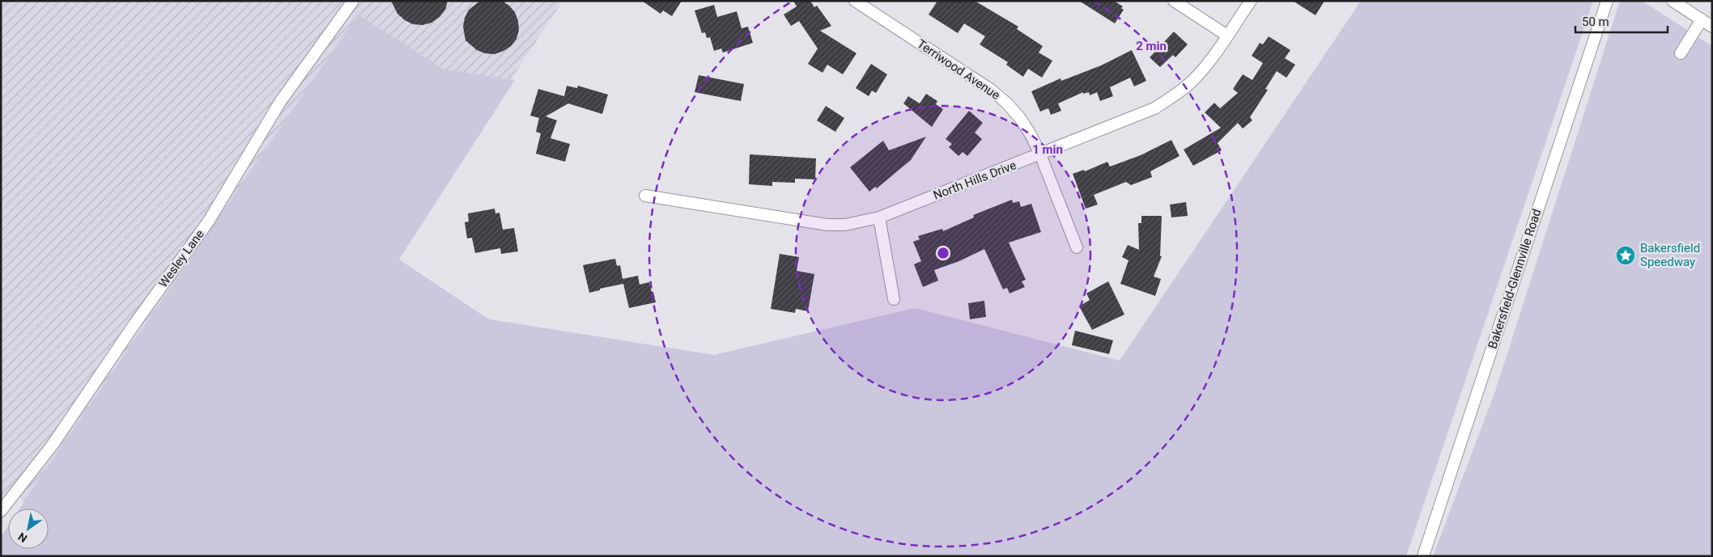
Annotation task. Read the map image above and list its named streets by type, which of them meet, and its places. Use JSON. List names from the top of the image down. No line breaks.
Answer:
{"streets":{"street":["Terriwood Avenue","North Hills Drive","Wesley Lane","Bakersfield-Glennville Road"]},"crossings":[["Terriwood Avenue","North Hills Drive"]],"places":{"place":["Bakersfield Speedway"]},"scale_bar":"50 m","north":"bottom left","rings":["2 min","1 min"]}
